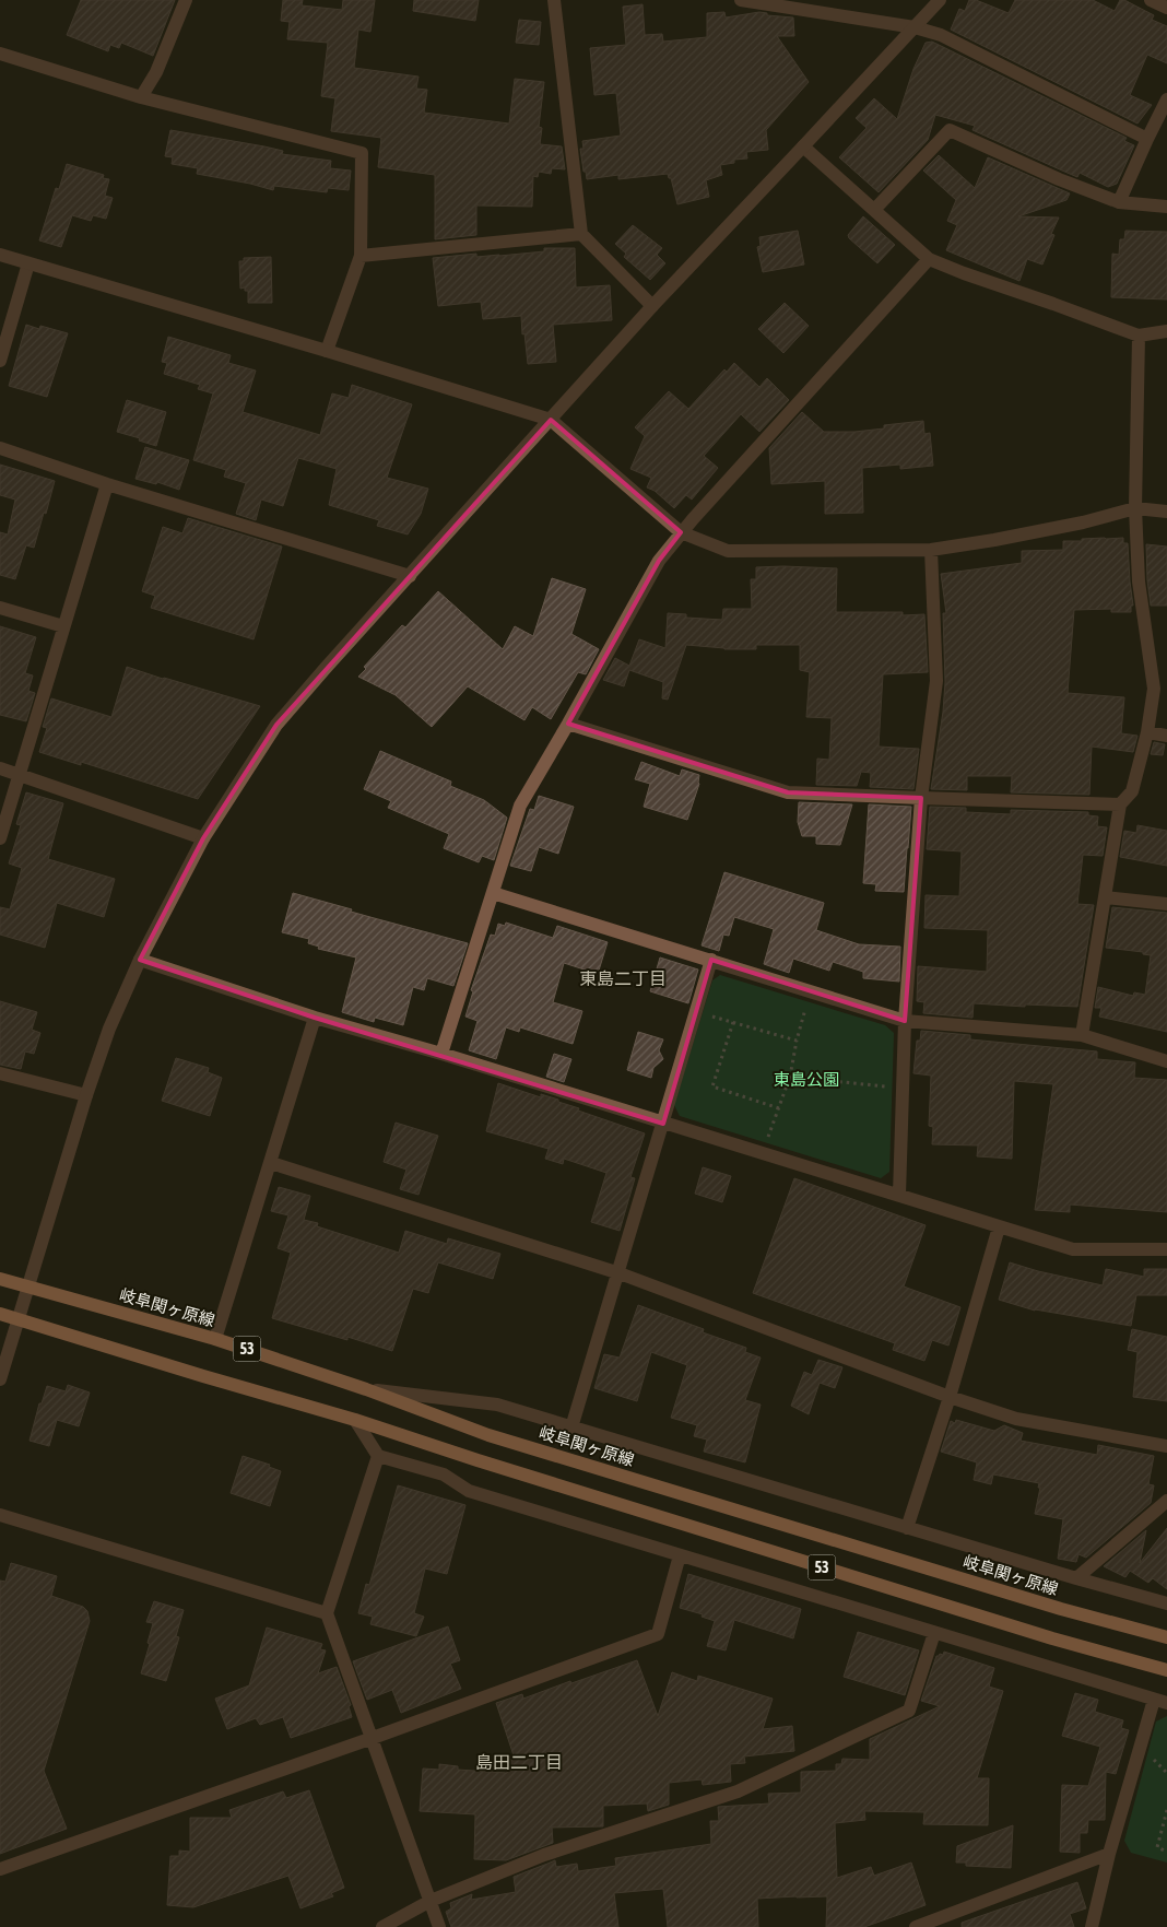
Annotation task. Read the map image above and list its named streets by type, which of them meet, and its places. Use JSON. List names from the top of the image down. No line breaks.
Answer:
{"streets":{"main road":["岐阜関ヶ原線","53"]},"districts":["東島二丁目","島田二丁目"],"parks":["東島公園"]}
